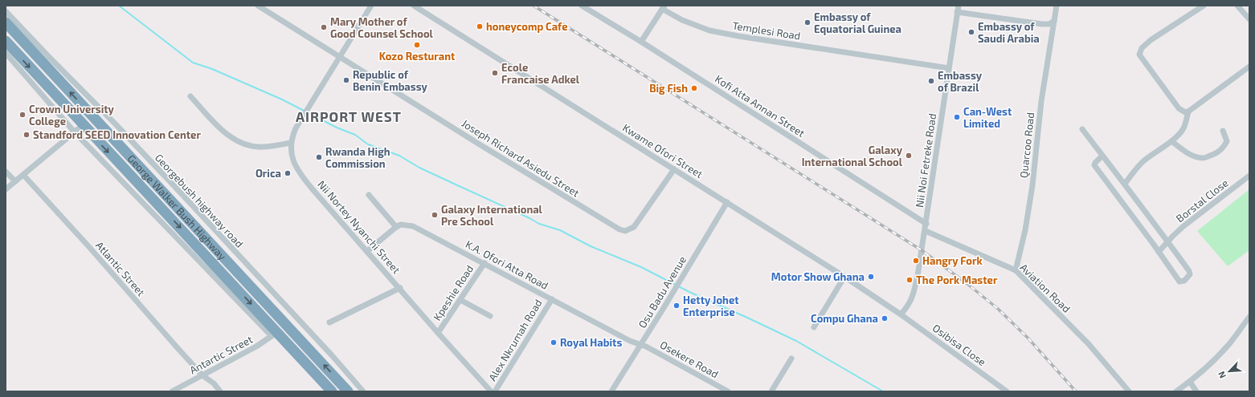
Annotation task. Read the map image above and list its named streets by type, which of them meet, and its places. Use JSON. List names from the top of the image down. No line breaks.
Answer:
{"streets":{"highway":["George Walker Bush Highway"],"street":["Templesi Road","Kofi Atta Annan Street","Quarcoo Road","Kwame Ofori Street","Joseph Richard Asiedu Street","Nii Noi Fetreke Road","Georgebush highway road","Borstal Close","Nii Nortey Nyanchi Street","K.A. Ofori Atta Road","Atlantic Street","Aviation Road","Osu Badu Avenue","Kpeshie Road","Alex Nkrumah Road","Osibisa Close","Antartic Street","Osekere Road"]},"crossings":[["Templesi Road","Nii Noi Fetreke Road"],["Kofi Atta Annan Street","Nii Noi Fetreke Road"],["Quarcoo Road","Aviation Road"],["Kwame Ofori Street","Joseph Richard Asiedu Street"],["Kwame Ofori Street","Nii Noi Fetreke Road"],["Kwame Ofori Street","Osu Badu Avenue"],["Kwame Ofori Street","Osibisa Close"],["Joseph Richard Asiedu Street","Nii Nortey Nyanchi Street"],["Nii Noi Fetreke Road","Aviation Road"],["Nii Noi Fetreke Road","Osibisa Close"],["George Walker Bush Highway","Antartic Street"],["Nii Nortey Nyanchi Street","Kpeshie Road"],["K.A. Ofori Atta Road","Osu Badu Avenue"],["K.A. Ofori Atta Road","Kpeshie Road"],["K.A. Ofori Atta Road","Alex Nkrumah Road"],["K.A. Ofori Atta Road","Osekere Road"],["Atlantic Street","Antartic Street"],["Osu Badu Avenue","Osekere Road"]],"districts":["AIRPORT WEST"],"places":["Embassy of Equatorial Guinea","honeycomp Cafe","Mary Mother of Good Counsel School","Embassy of Saudi Arabia","Kozo Resturant","Ecole Francaise Adkel","Republic of Benin Embassy","Embassy of Brazil","Big Fish","Crown University College","Can-West Limited","Standford SEED Innovation Center","Galaxy International School","Rwanda High Commission","Orica","Galaxy International Pre School","Hangry Fork","Motor Show Ghana","The Pork Master","Hetty Johet Enterprise","Compu Ghana","Royal Habits"],"north":"bottom left"}
